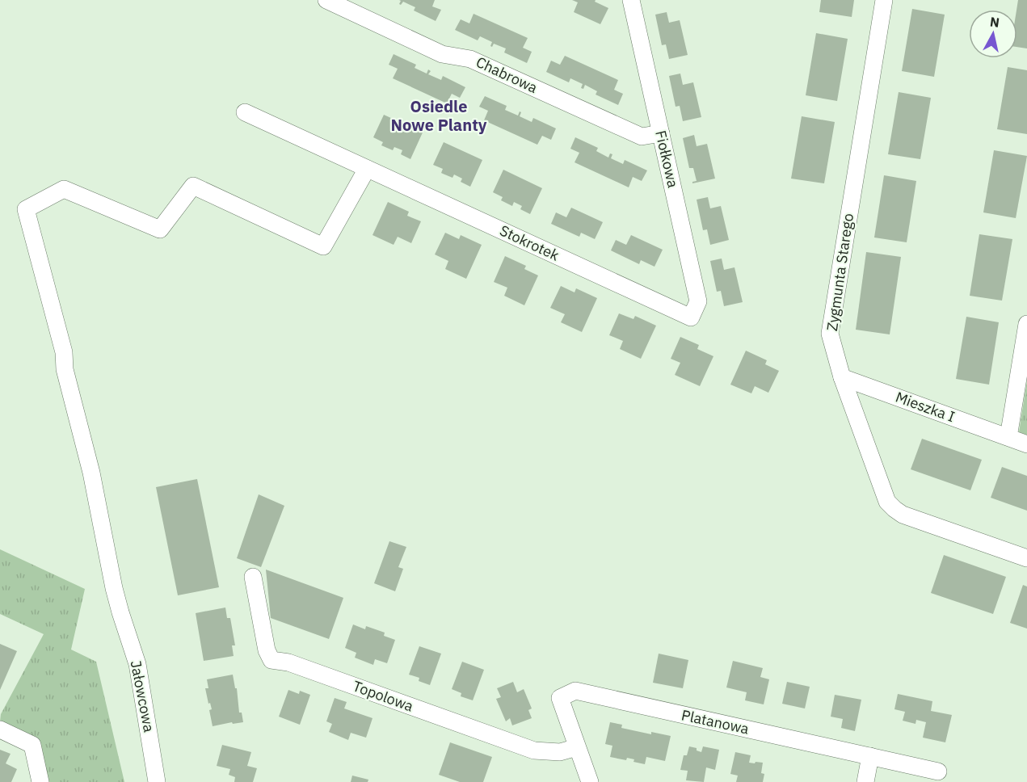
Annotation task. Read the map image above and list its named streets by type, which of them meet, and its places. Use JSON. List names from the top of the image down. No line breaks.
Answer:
{"streets":{"street":["Chabrowa","Fiołkowa","Stokrotek","Zygmunta Starego","Mieszka I","Jałowcowa","Topolowa","Platanowa"]},"crossings":[["Chabrowa","Fiołkowa"],["Fiołkowa","Stokrotek"],["Stokrotek","Jałowcowa"],["Zygmunta Starego","Mieszka I"],["Topolowa","Platanowa"]],"districts":["Osiedle Nowe Planty"],"north":"top"}
